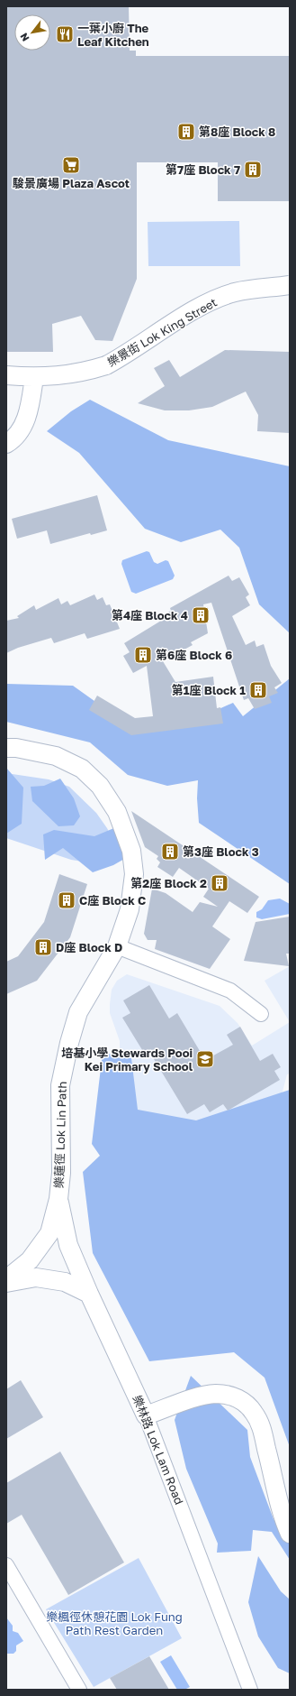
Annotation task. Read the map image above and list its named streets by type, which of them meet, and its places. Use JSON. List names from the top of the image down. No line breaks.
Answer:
{"streets":{"street":["樂景街 Lok King Street","樂蓮徑 Lok Lin Path","樂林路 Lok Lam Road"]},"crossings":[["樂蓮徑 Lok Lin Path","樂林路 Lok Lam Road"]],"parks":["樂楓徑休憩花園 Lok Fung Path Rest Garden"],"places":{"restaurant":["一葉小廚 The Leaf Kitchen"],"building":["第8座 Block 8","第7座 Block 7","第4座 Block 4","第6座 Block 6","第1座 Block 1","第3座 Block 3","第2座 Block 2","C座 Block C","D座 Block D"],"supermarket":["駿景廣場 Plaza Ascot"],"school or university":["培基小學 Stewards Pooi Kei Primary School"]},"north":"bottom left"}
